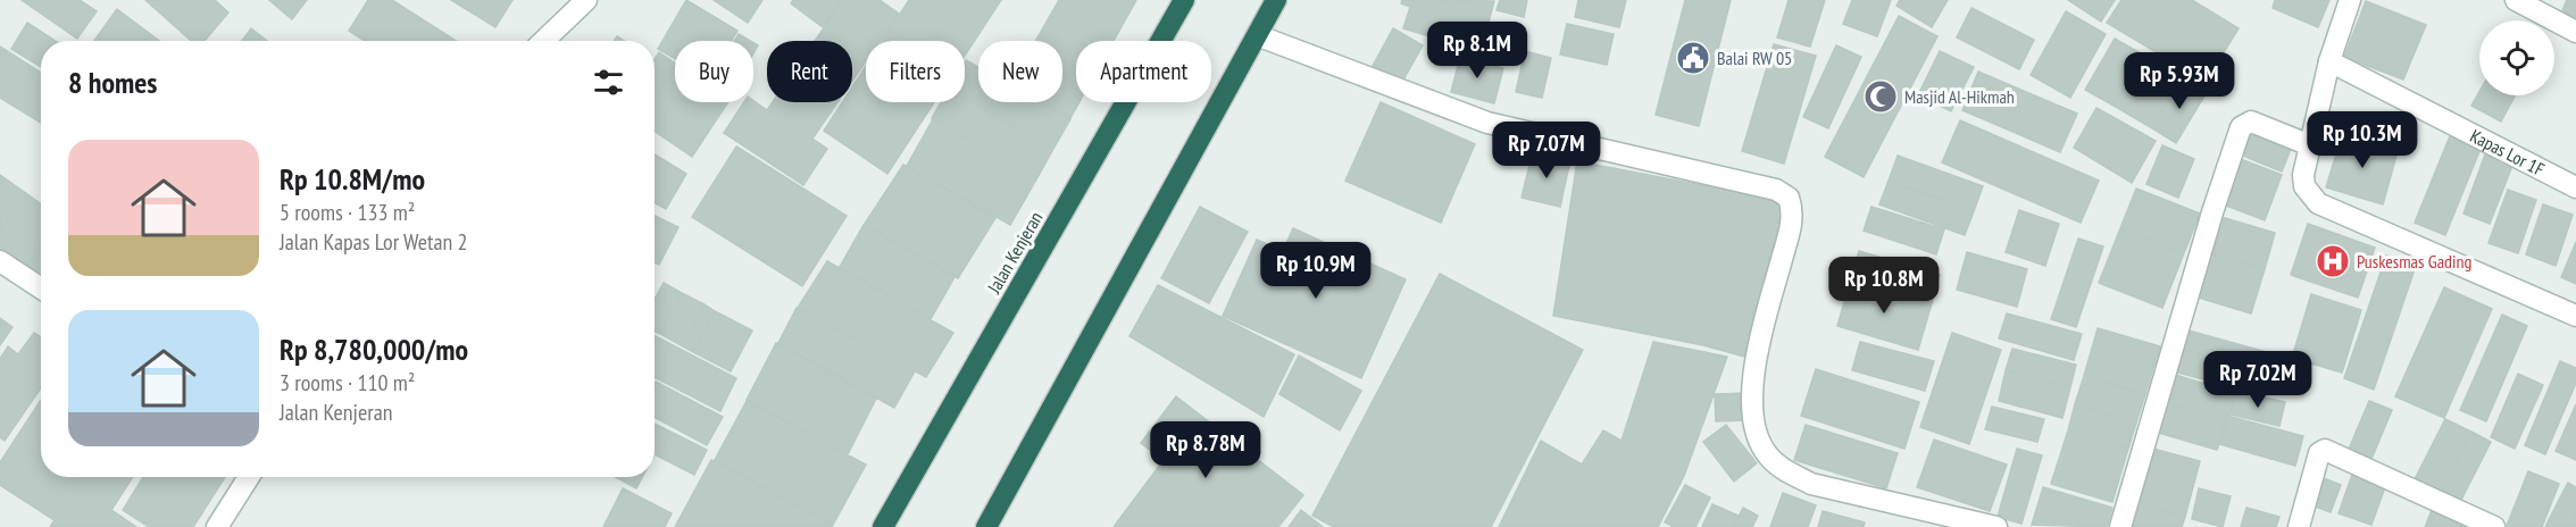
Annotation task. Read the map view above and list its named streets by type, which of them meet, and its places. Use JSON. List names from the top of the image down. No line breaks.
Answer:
{"streets":{"highway":["Jalan Kenjeran"],"street":["Kapas Lor 1F"]},"places":{"public building":["Balai RW 05"],"mosque":["Masjid Al-Hikmah"],"hospital":["Puskesmas Gading"]},"page":{"price":["Rp 8.1M","Rp 5.93M","Rp 10.3M","Rp 7.07M","Rp 10.9M","Rp 10.8M","Rp 7.02M","Rp 8.78M"],"chip":["Buy","Rent","Filters","New","Apartment"],"heading":"8 homes","list":[{"name":"Rp 10.8M/mo","note":"5 rooms · 133 m² · Jalan Kapas Lor Wetan 2"},{"name":"Rp 8,780,000/mo","note":"3 rooms · 110 m² · Jalan Kenjeran"}]}}
